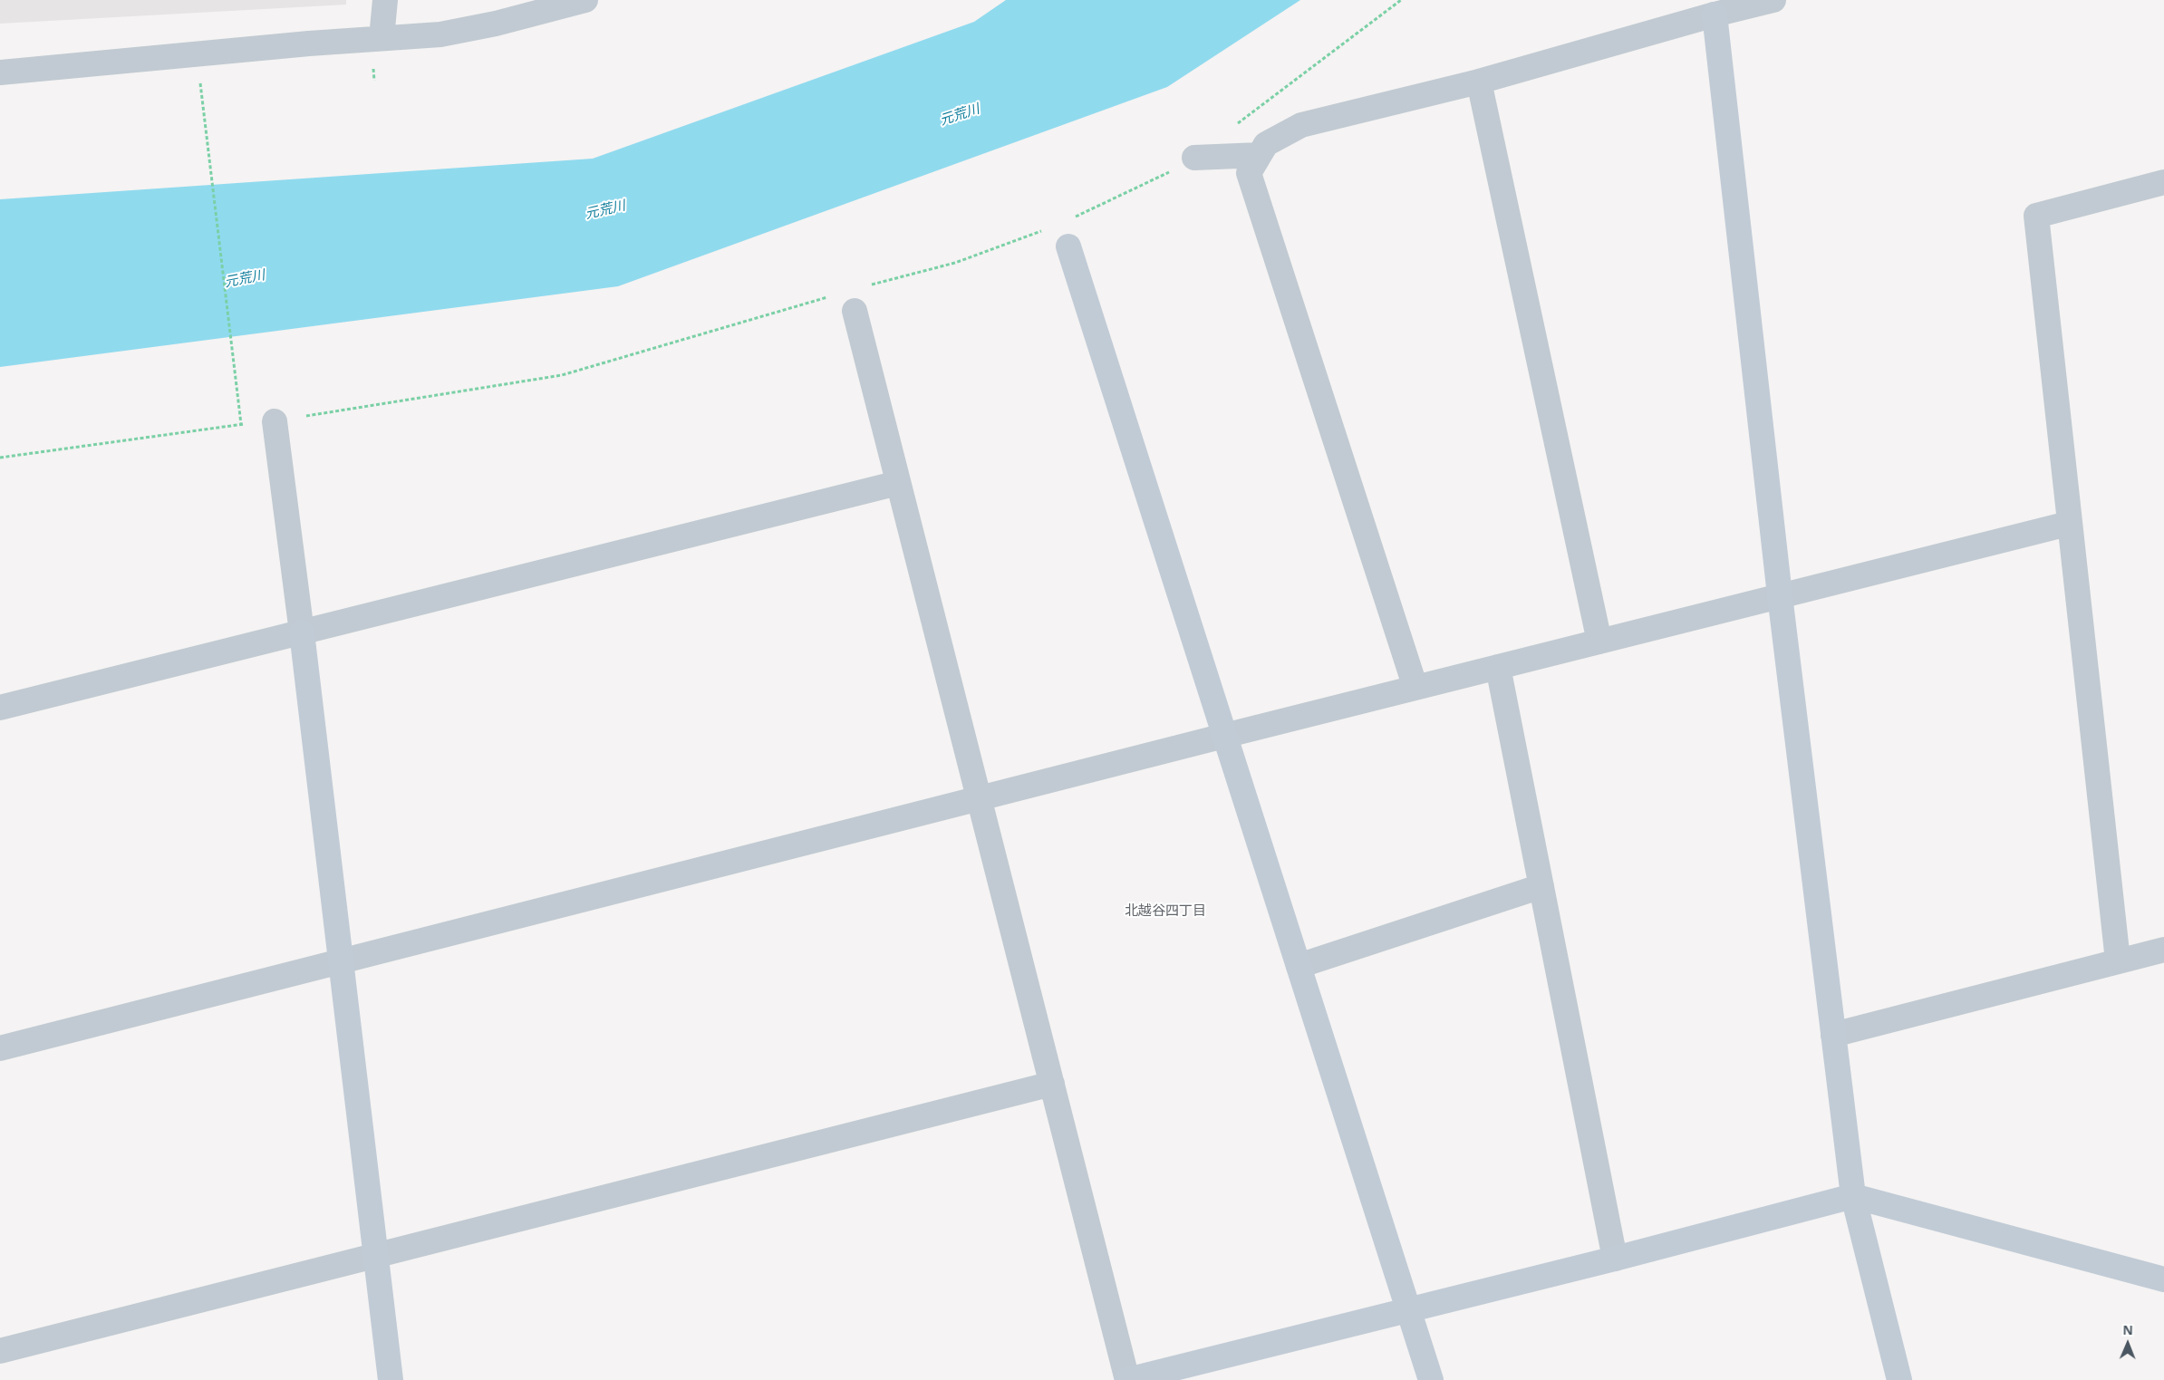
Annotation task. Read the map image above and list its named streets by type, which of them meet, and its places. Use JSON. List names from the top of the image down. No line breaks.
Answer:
{"districts":["北越谷四丁目"],"water":["元荒川"],"north":"top"}
